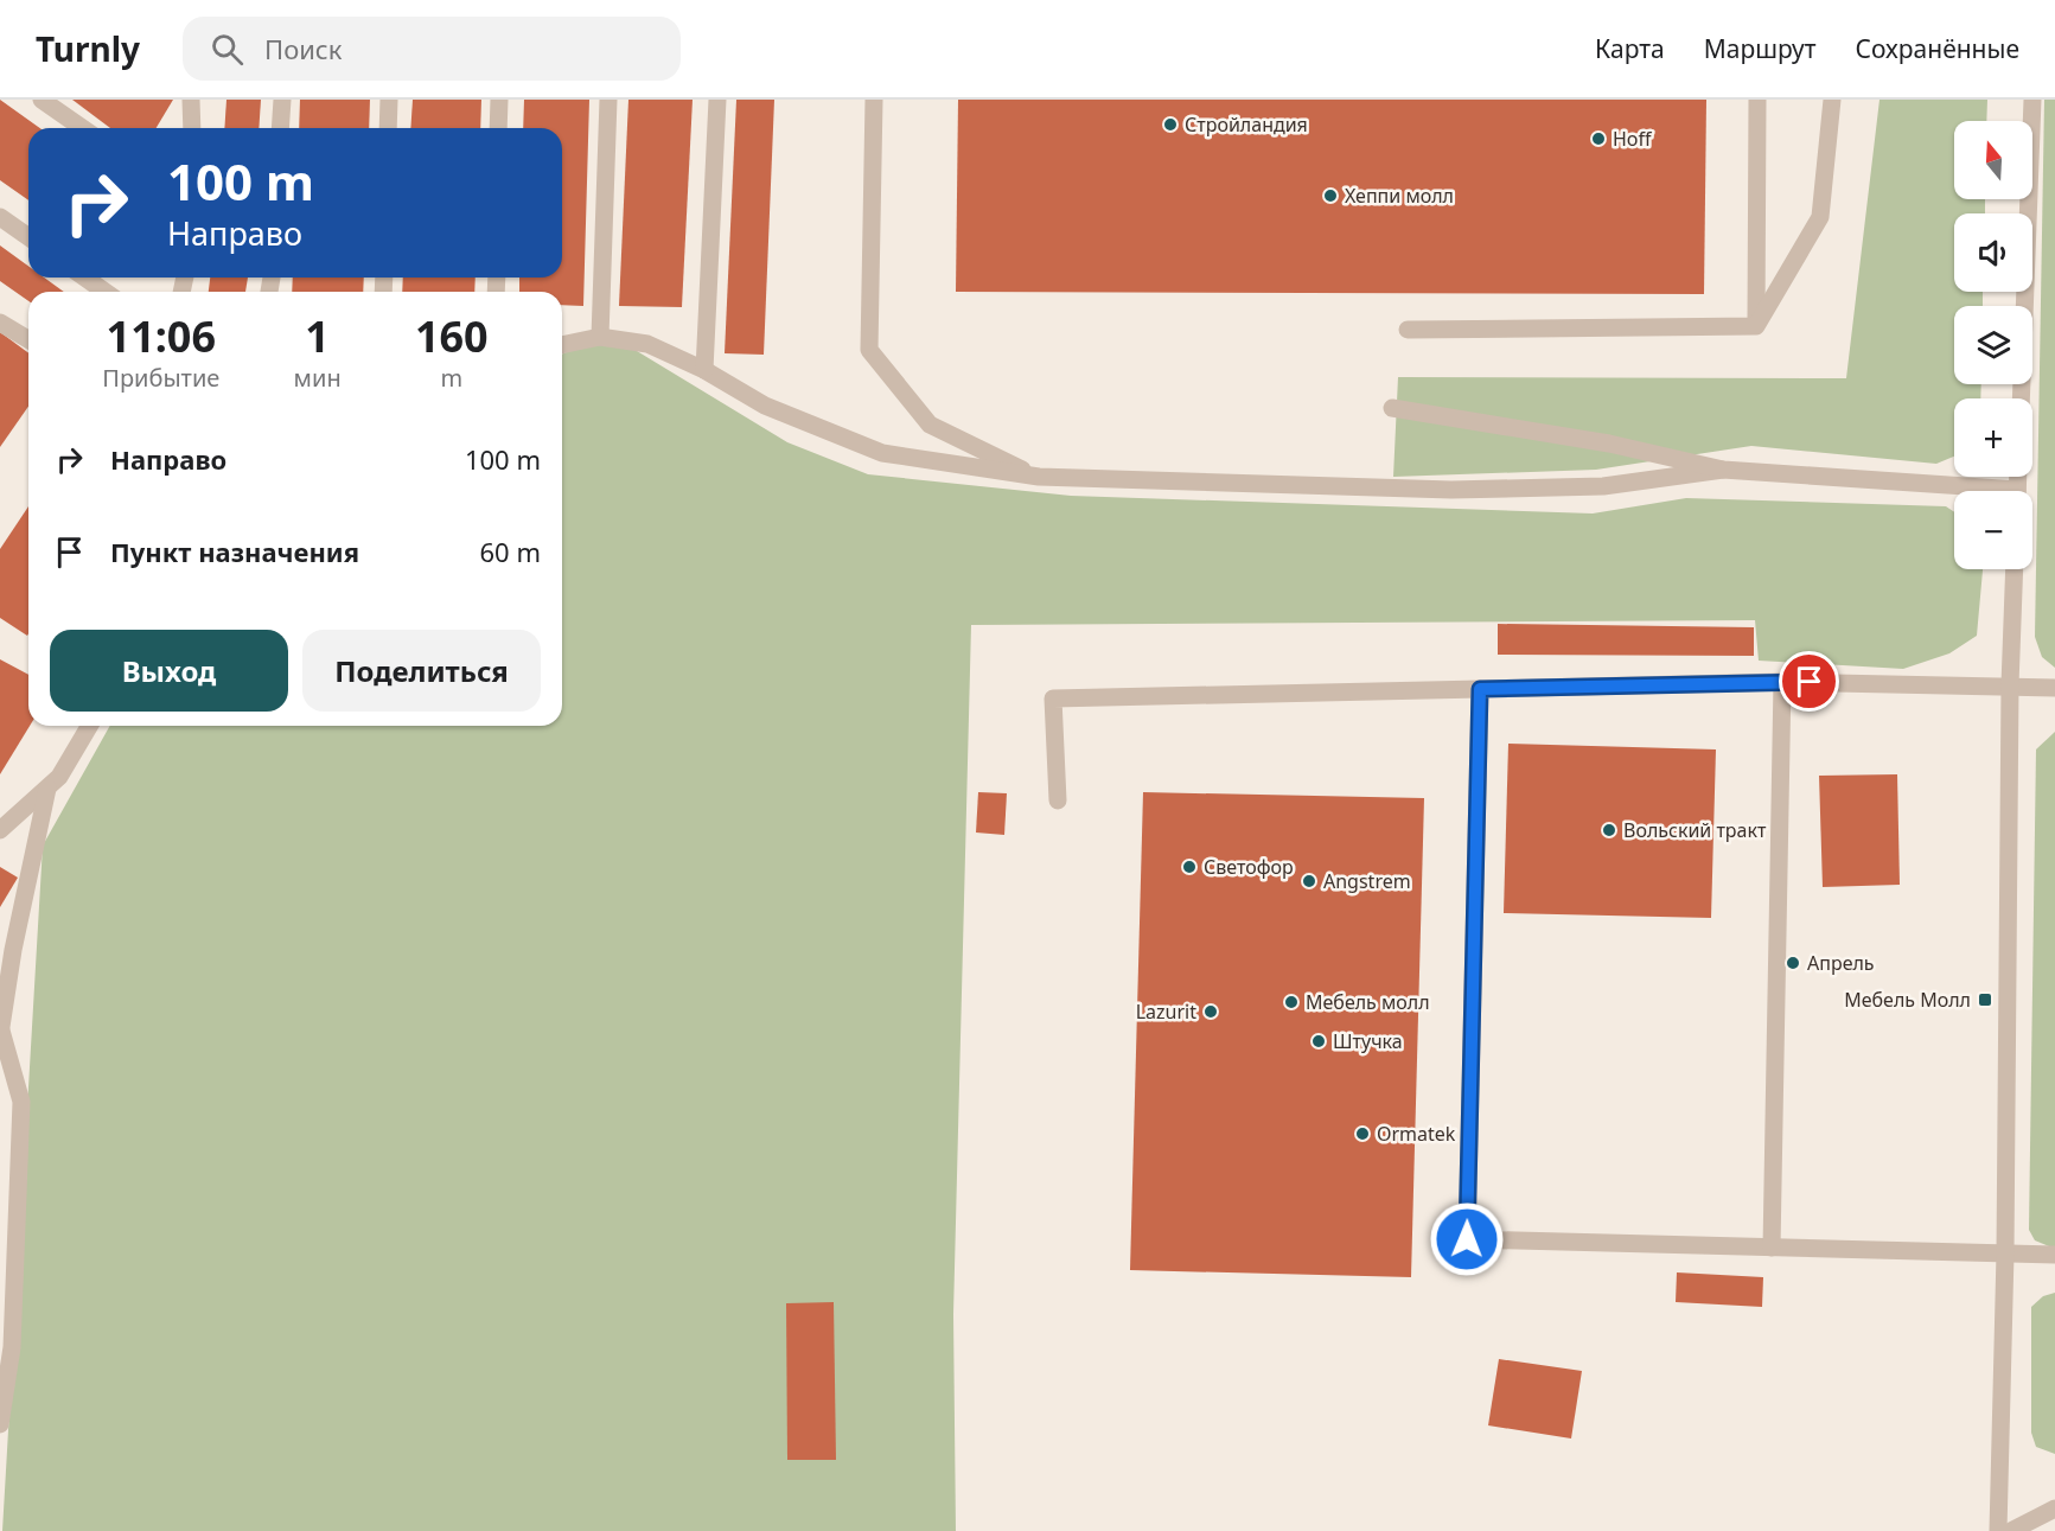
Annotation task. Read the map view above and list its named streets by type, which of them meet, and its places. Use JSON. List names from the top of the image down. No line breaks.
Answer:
{"places":{"other":["Стройландия","Hoff","Хеппи молл","Вольский тракт","Светофор","Angstrem","Апрель","Мебель молл","Lazurit","Штучка","Ormatek"],"transit":["Мебель Молл"]},"north":"top","page":{"header":"Turnly","search":"Поиск","nav":["Карта","Маршрут","Сохранённые"],"map_buttons":["+","−"],"turn":["100 m","Направо"],"eta":["11:06","Прибытие","1","мин","160","m"],"list":[{"name":"Направо","value":"100 m"},{"name":"Пункт назначения","value":"60 m"}],"buttons":["Выход","Поделиться"]}}
